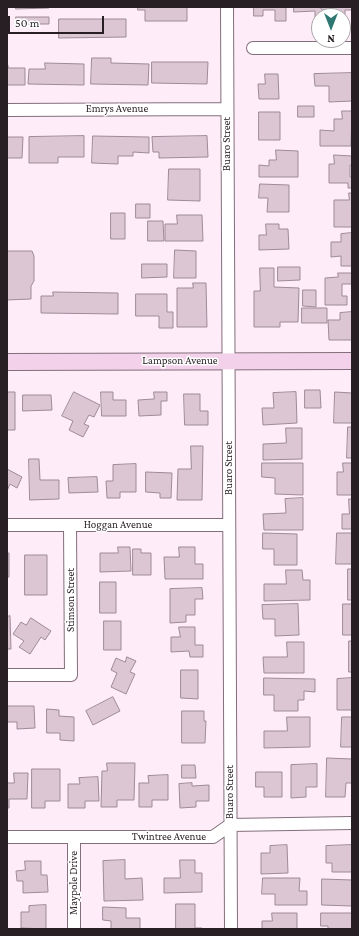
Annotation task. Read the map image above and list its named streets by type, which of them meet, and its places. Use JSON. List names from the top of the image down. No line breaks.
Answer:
{"streets":{"street":["Emrys Avenue","Buaro Street","Lampson Avenue","Hoggan Avenue","Stimson Street","Twintree Avenue","Maypole Drive"]},"crossings":[["Emrys Avenue","Buaro Street"],["Buaro Street","Lampson Avenue"],["Buaro Street","Hoggan Avenue"],["Buaro Street","Twintree Avenue"],["Hoggan Avenue","Stimson Street"],["Twintree Avenue","Maypole Drive"]],"scale_bar":"50 m","north":"bottom"}
